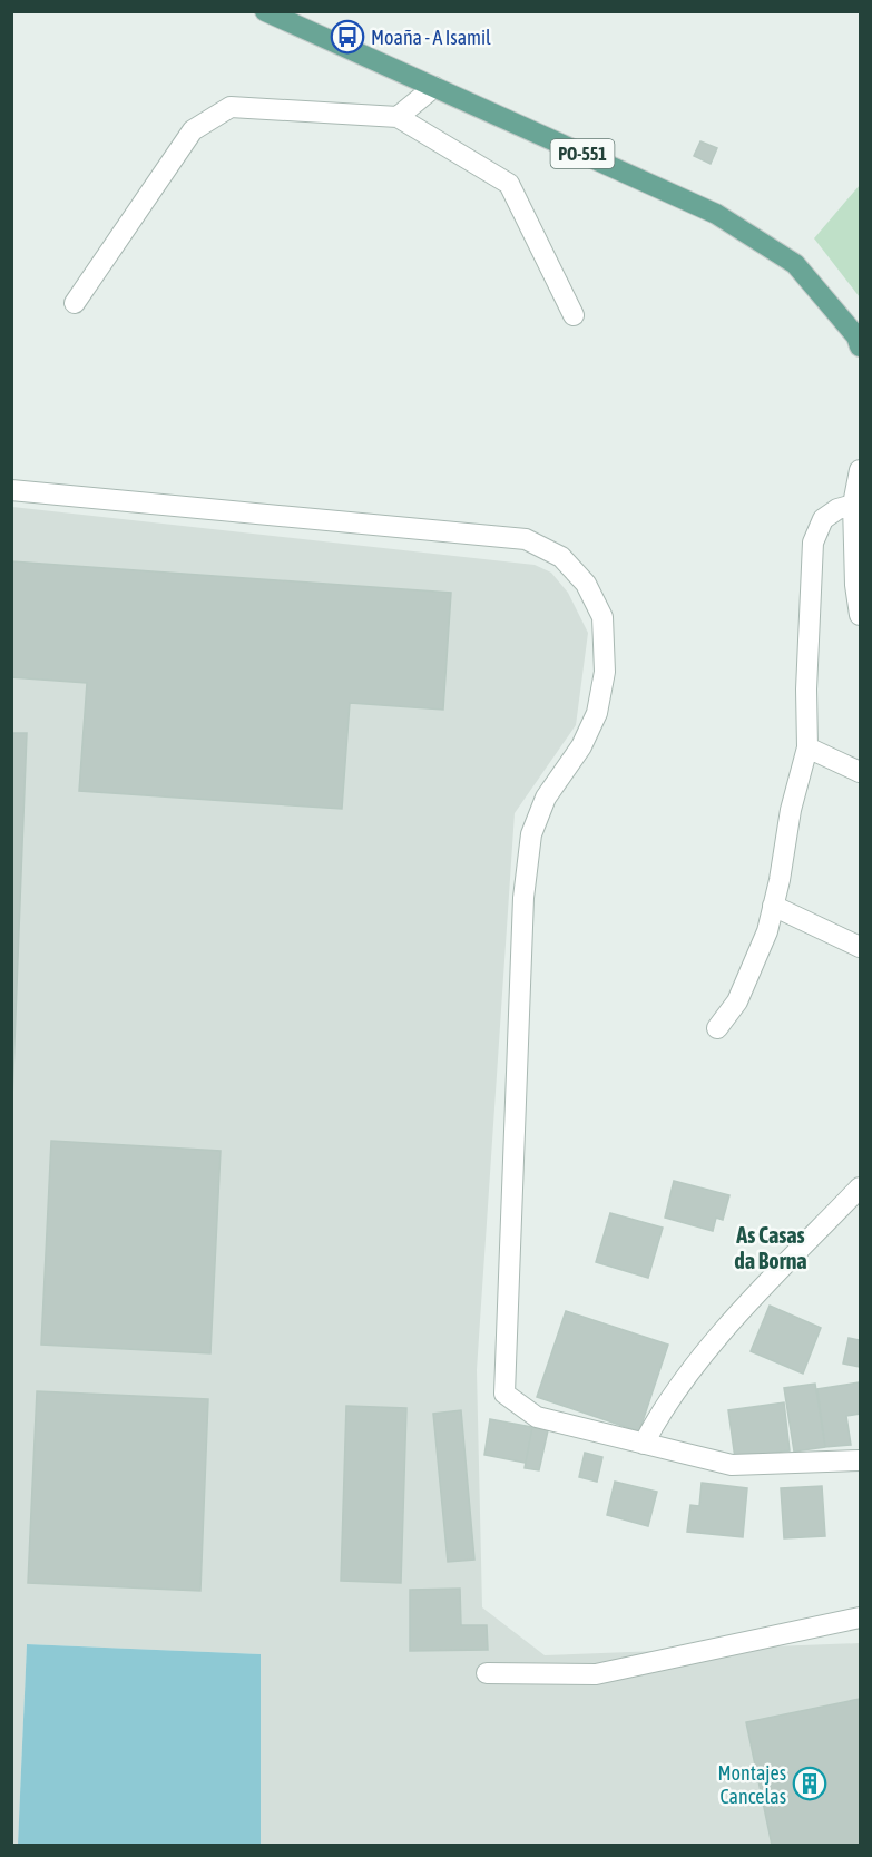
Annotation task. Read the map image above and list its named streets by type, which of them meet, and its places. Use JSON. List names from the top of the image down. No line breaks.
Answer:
{"streets":{"main road":["PO-551"]},"districts":["As Casas da Borna"],"places":{"bus stop":["Moaña - A Isamil"],"building":["Montajes Cancelas"]}}
